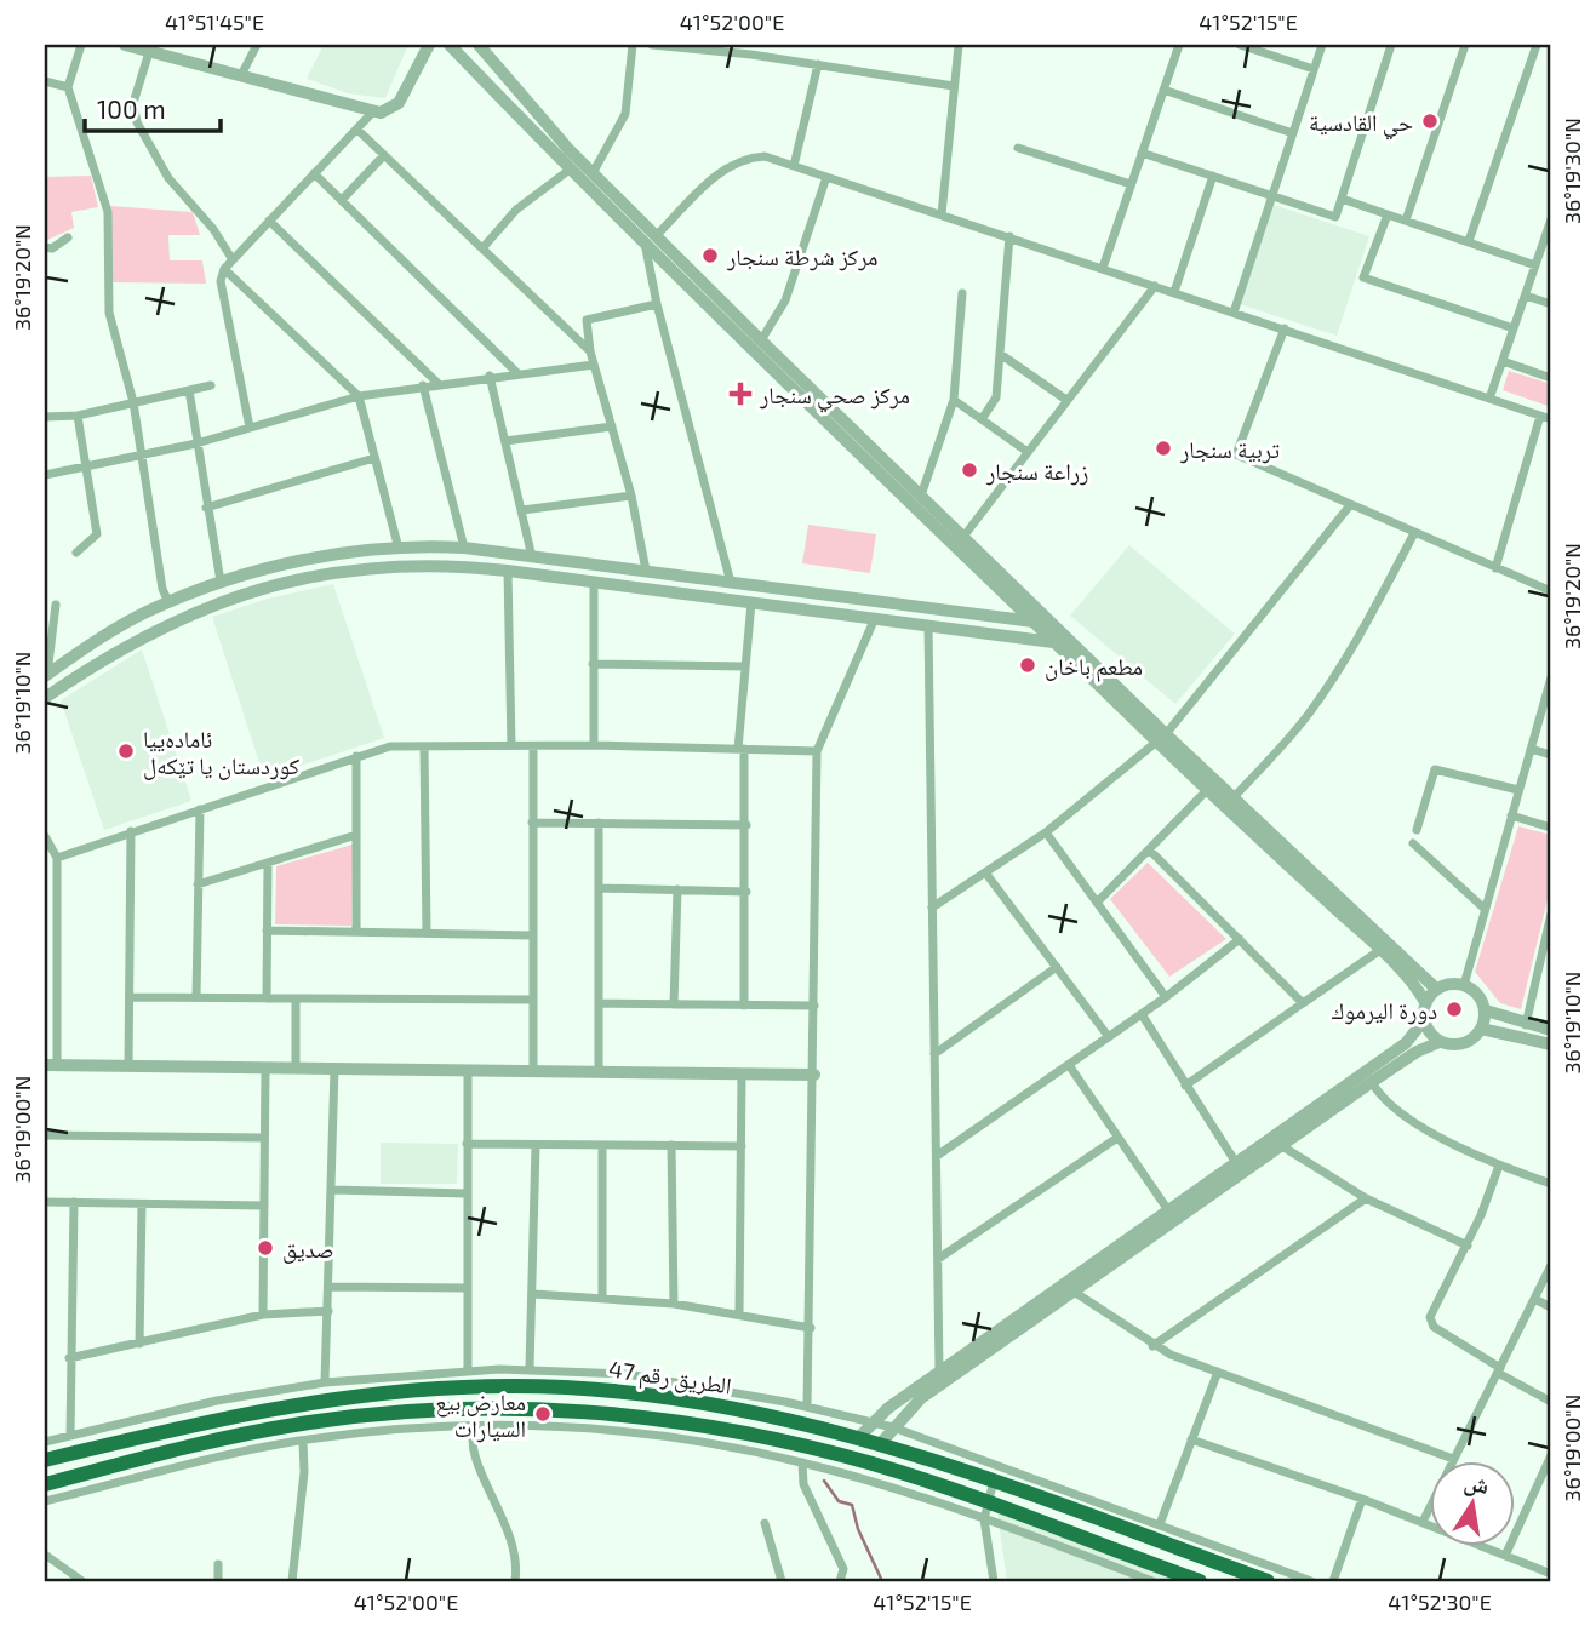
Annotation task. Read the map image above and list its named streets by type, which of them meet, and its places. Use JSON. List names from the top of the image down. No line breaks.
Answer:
{"streets":{"highway":["الطريق رقم 47"]},"places":{"other":["حي القادسية","مركز شرطة سنجار","تربية سنجار","زراعة سنجار","مطعم باخان","ئامادەییا کوردستان یا تێکەل","دورة اليرموك","صديق","معارض بيع السيارات"],"health":["مركز صحي سنجار"]},"scale_bar":"100 m","north":"top","coordinates":["41°51'45\"E","41°52'00\"E","41°52'15\"E","36°19'30\"N","36°19'20\"N","36°19'10\"N","36°19'00\"N","41°52'30\"E"]}
